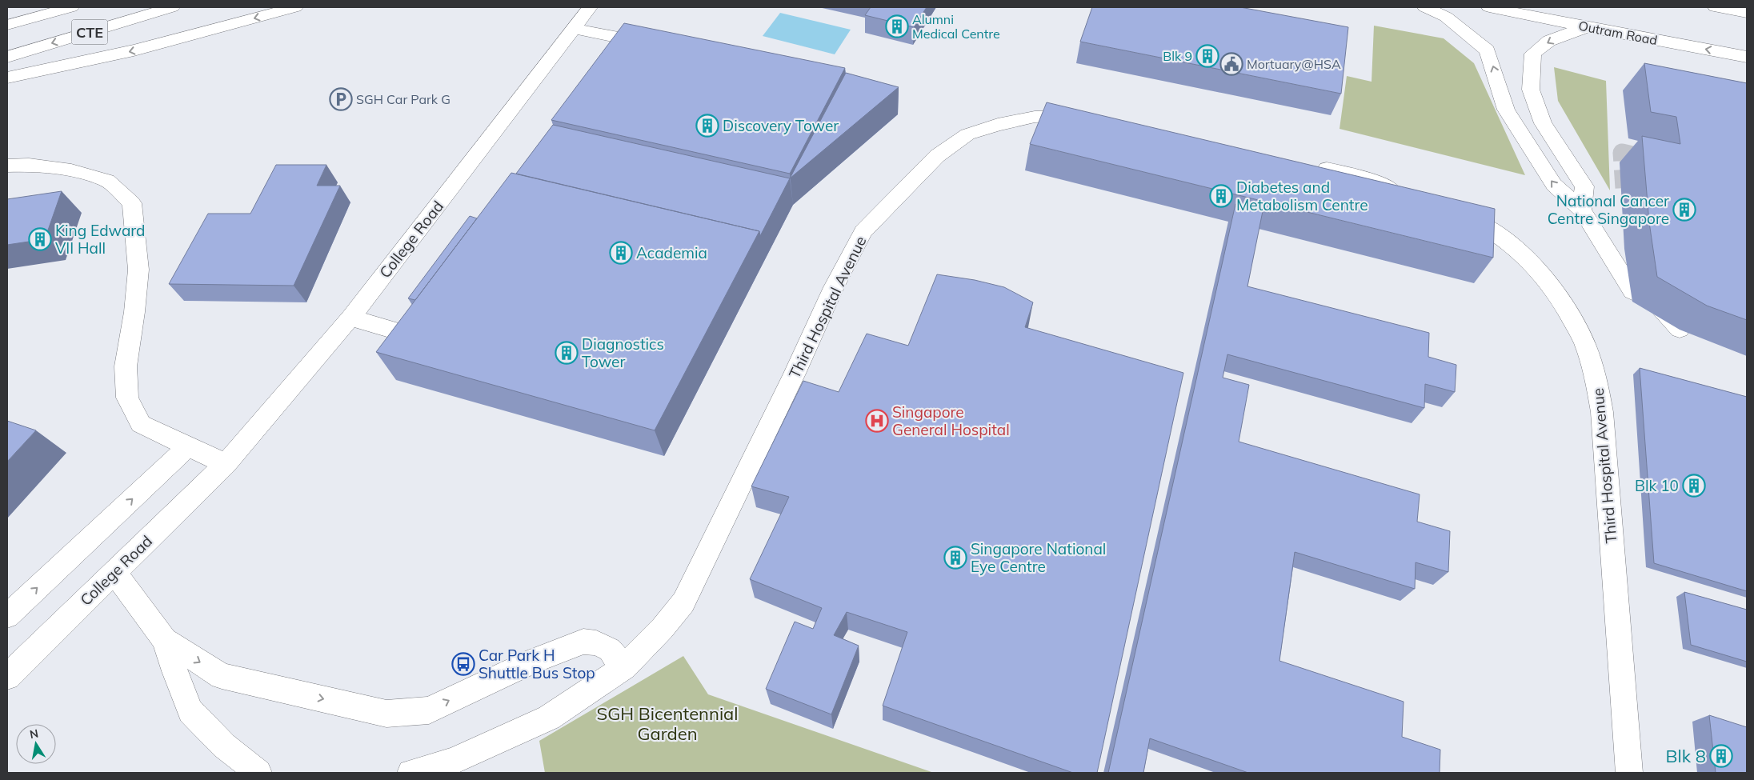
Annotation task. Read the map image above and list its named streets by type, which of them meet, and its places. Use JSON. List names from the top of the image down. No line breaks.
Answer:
{"streets":{"main road":["CTE","Outram Road","College Road","Third Hospital Avenue"]},"one_way":["Outram Road"],"parks":["SGH Bicentennial Garden"],"places":{"building":["Alumni Medical Centre","Blk 9","Discovery Tower","Diabetes and Metabolism Centre","National Cancer Centre Singapore","King Edward VII Hall","Academia","Diagnostics Tower","Blk 10","Singapore National Eye Centre","Blk 8"],"public building":["Mortuary@HSA"],"parking":["SGH Car Park G"],"hospital":["Singapore General Hospital"],"bus stop":["Car Park H Shuttle Bus Stop"]},"north":"top"}
